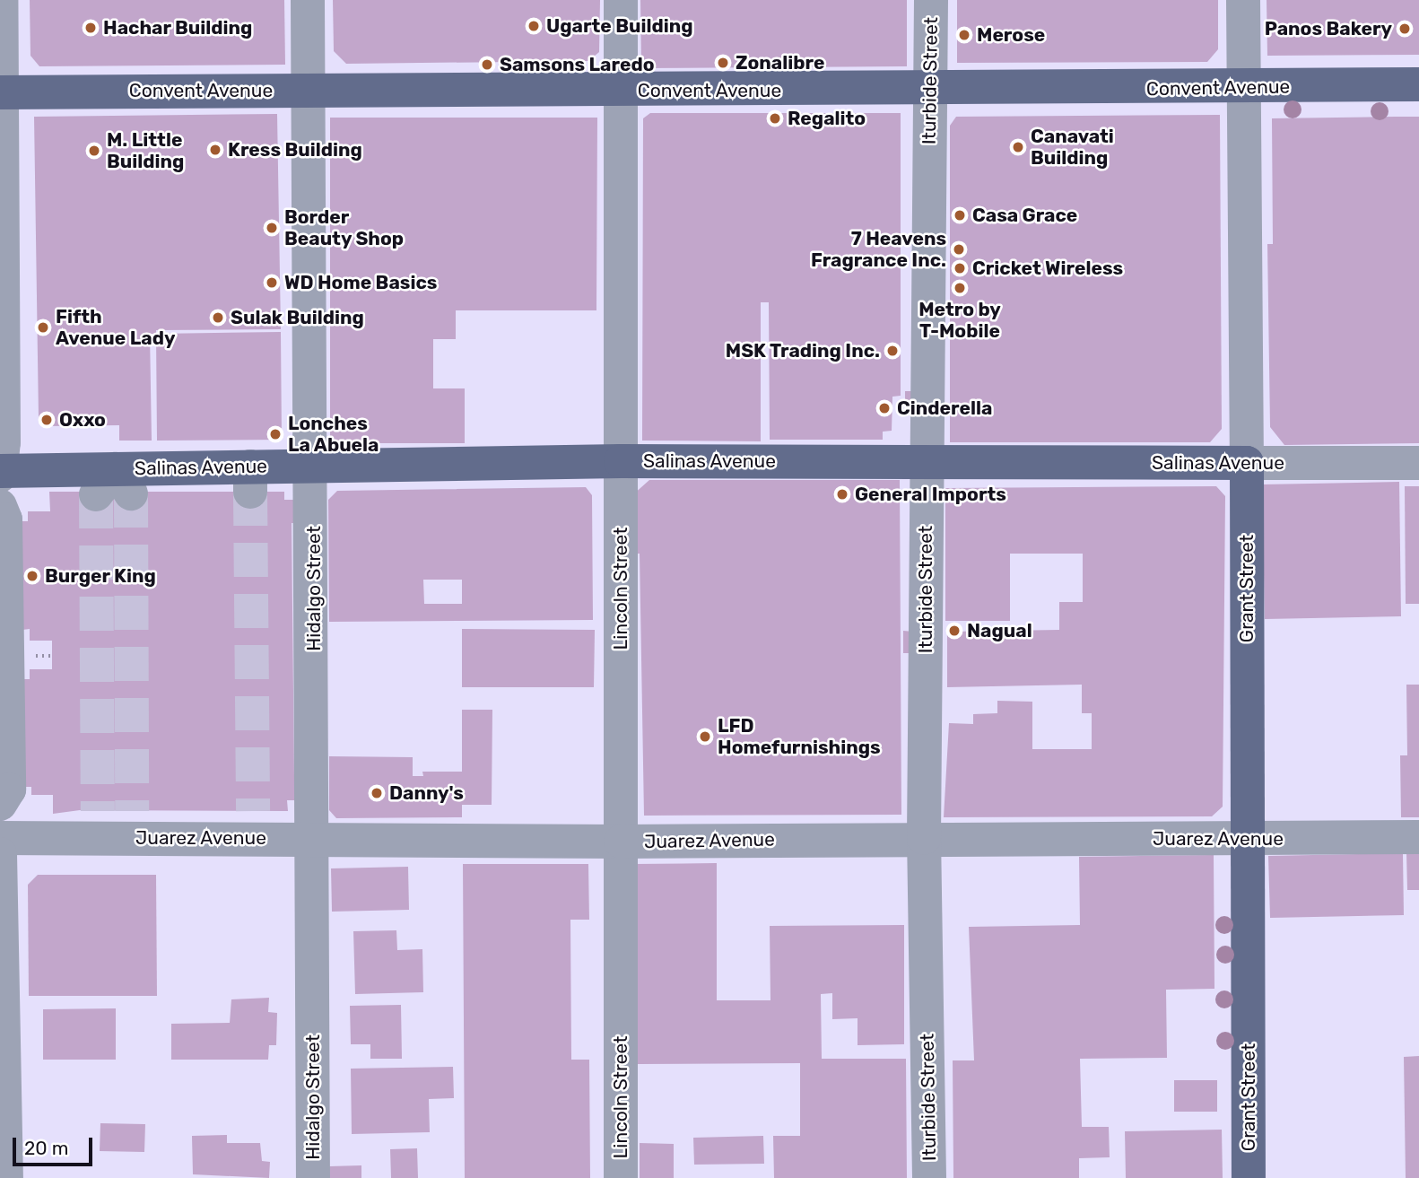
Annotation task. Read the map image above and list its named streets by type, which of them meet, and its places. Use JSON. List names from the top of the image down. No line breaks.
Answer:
{"streets":{"main road":["Convent Avenue","Salinas Avenue","Grant Street"],"street":["Iturbide Street","Hidalgo Street","Lincoln Street","Juarez Avenue"]},"crossings":[["Iturbide Street","Convent Avenue"],["Iturbide Street","Salinas Avenue"],["Iturbide Street","Juarez Avenue"],["Convent Avenue","Hidalgo Street"],["Convent Avenue","Lincoln Street"],["Convent Avenue","Grant Street"],["Salinas Avenue","Hidalgo Street"],["Salinas Avenue","Lincoln Street"],["Salinas Avenue","Grant Street"],["Hidalgo Street","Juarez Avenue"],["Lincoln Street","Juarez Avenue"],["Grant Street","Juarez Avenue"]],"places":["Ugarte Building","Hachar Building","Panos Bakery","Merose","Zonalibre","Samsons Laredo","Regalito","Canavati Building","Kress Building","M. Little Building","Casa Grace","Border Beauty Shop","7 Heavens Fragrance Inc.","Cricket Wireless","WD Home Basics","Metro by T-Mobile","Sulak Building","Fifth Avenue Lady","MSK Trading Inc.","Cinderella","Oxxo","Lonches La Abuela","General Imports","Burger King","Nagual","LFD Homefurnishings","Danny's"],"scale_bar":"20 m"}
